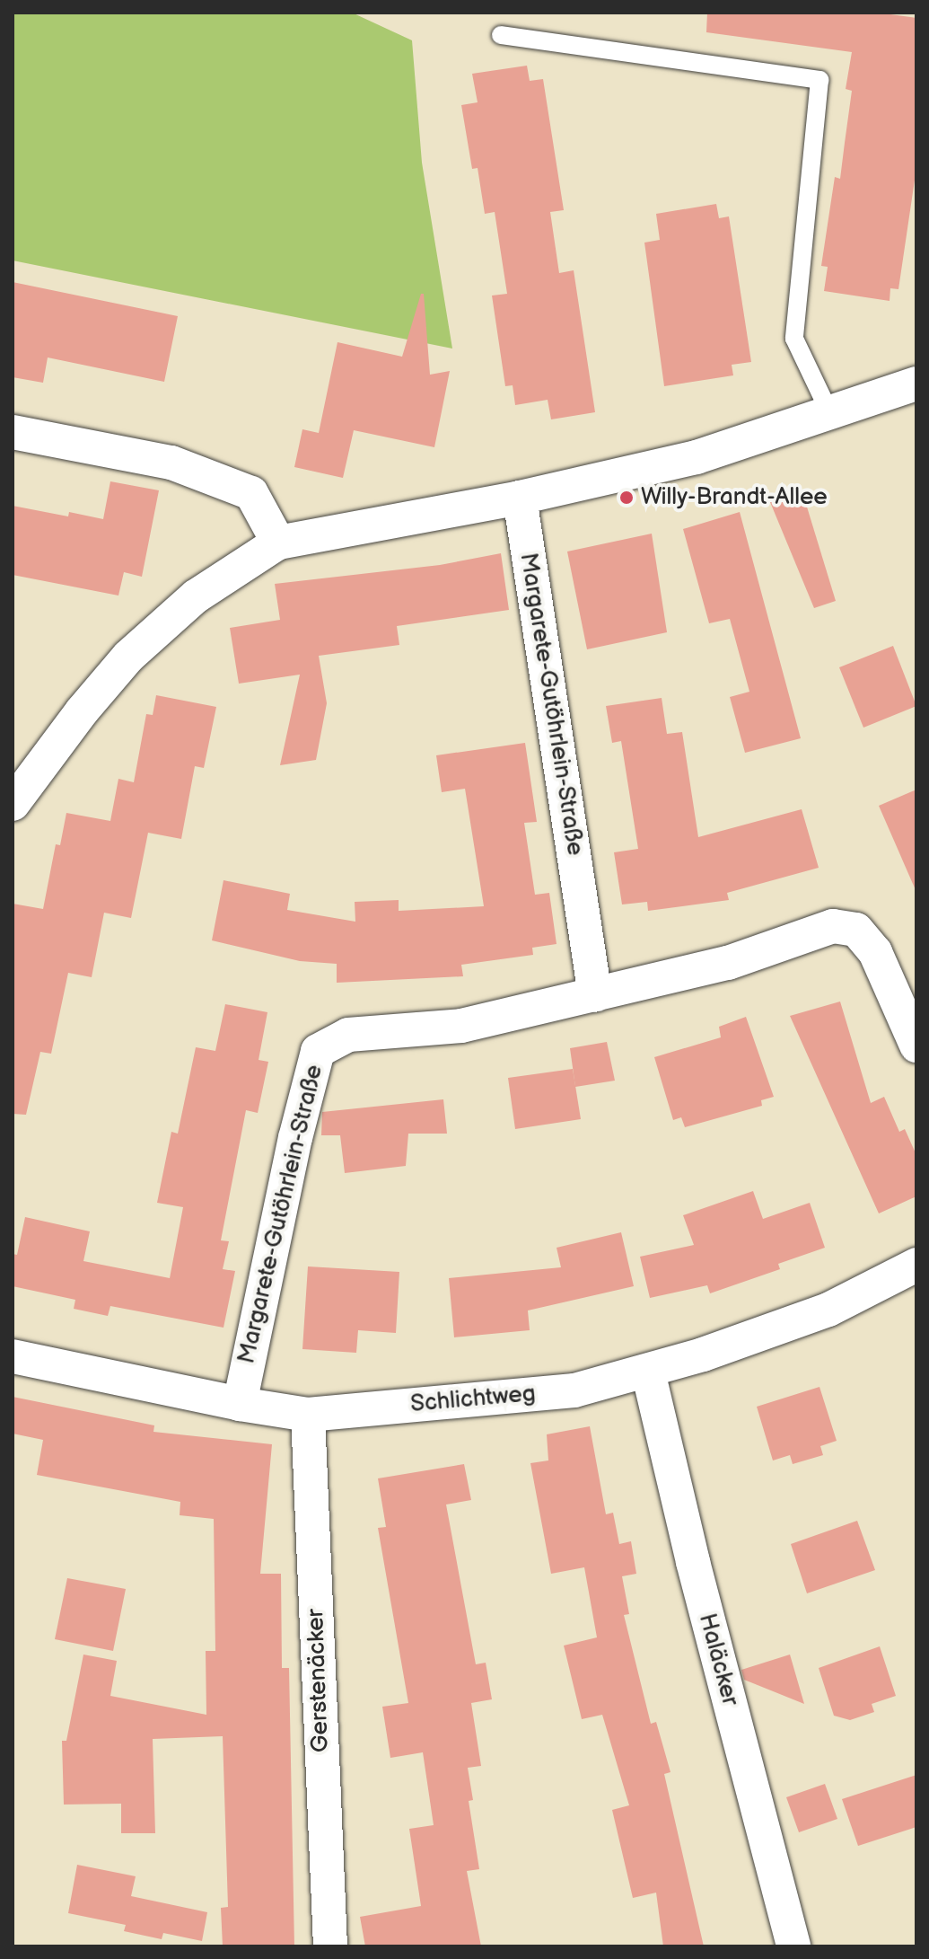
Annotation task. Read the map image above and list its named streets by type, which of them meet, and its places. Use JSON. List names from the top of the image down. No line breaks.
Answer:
{"streets":{"street":["Margarete-Gutöhrlein-Straße","Schlichtweg","Haläcker","Gerstenäcker"]},"crossings":[["Margarete-Gutöhrlein-Straße","Schlichtweg"],["Schlichtweg","Haläcker"],["Schlichtweg","Gerstenäcker"]],"places":["Willy-Brandt-Allee"]}
